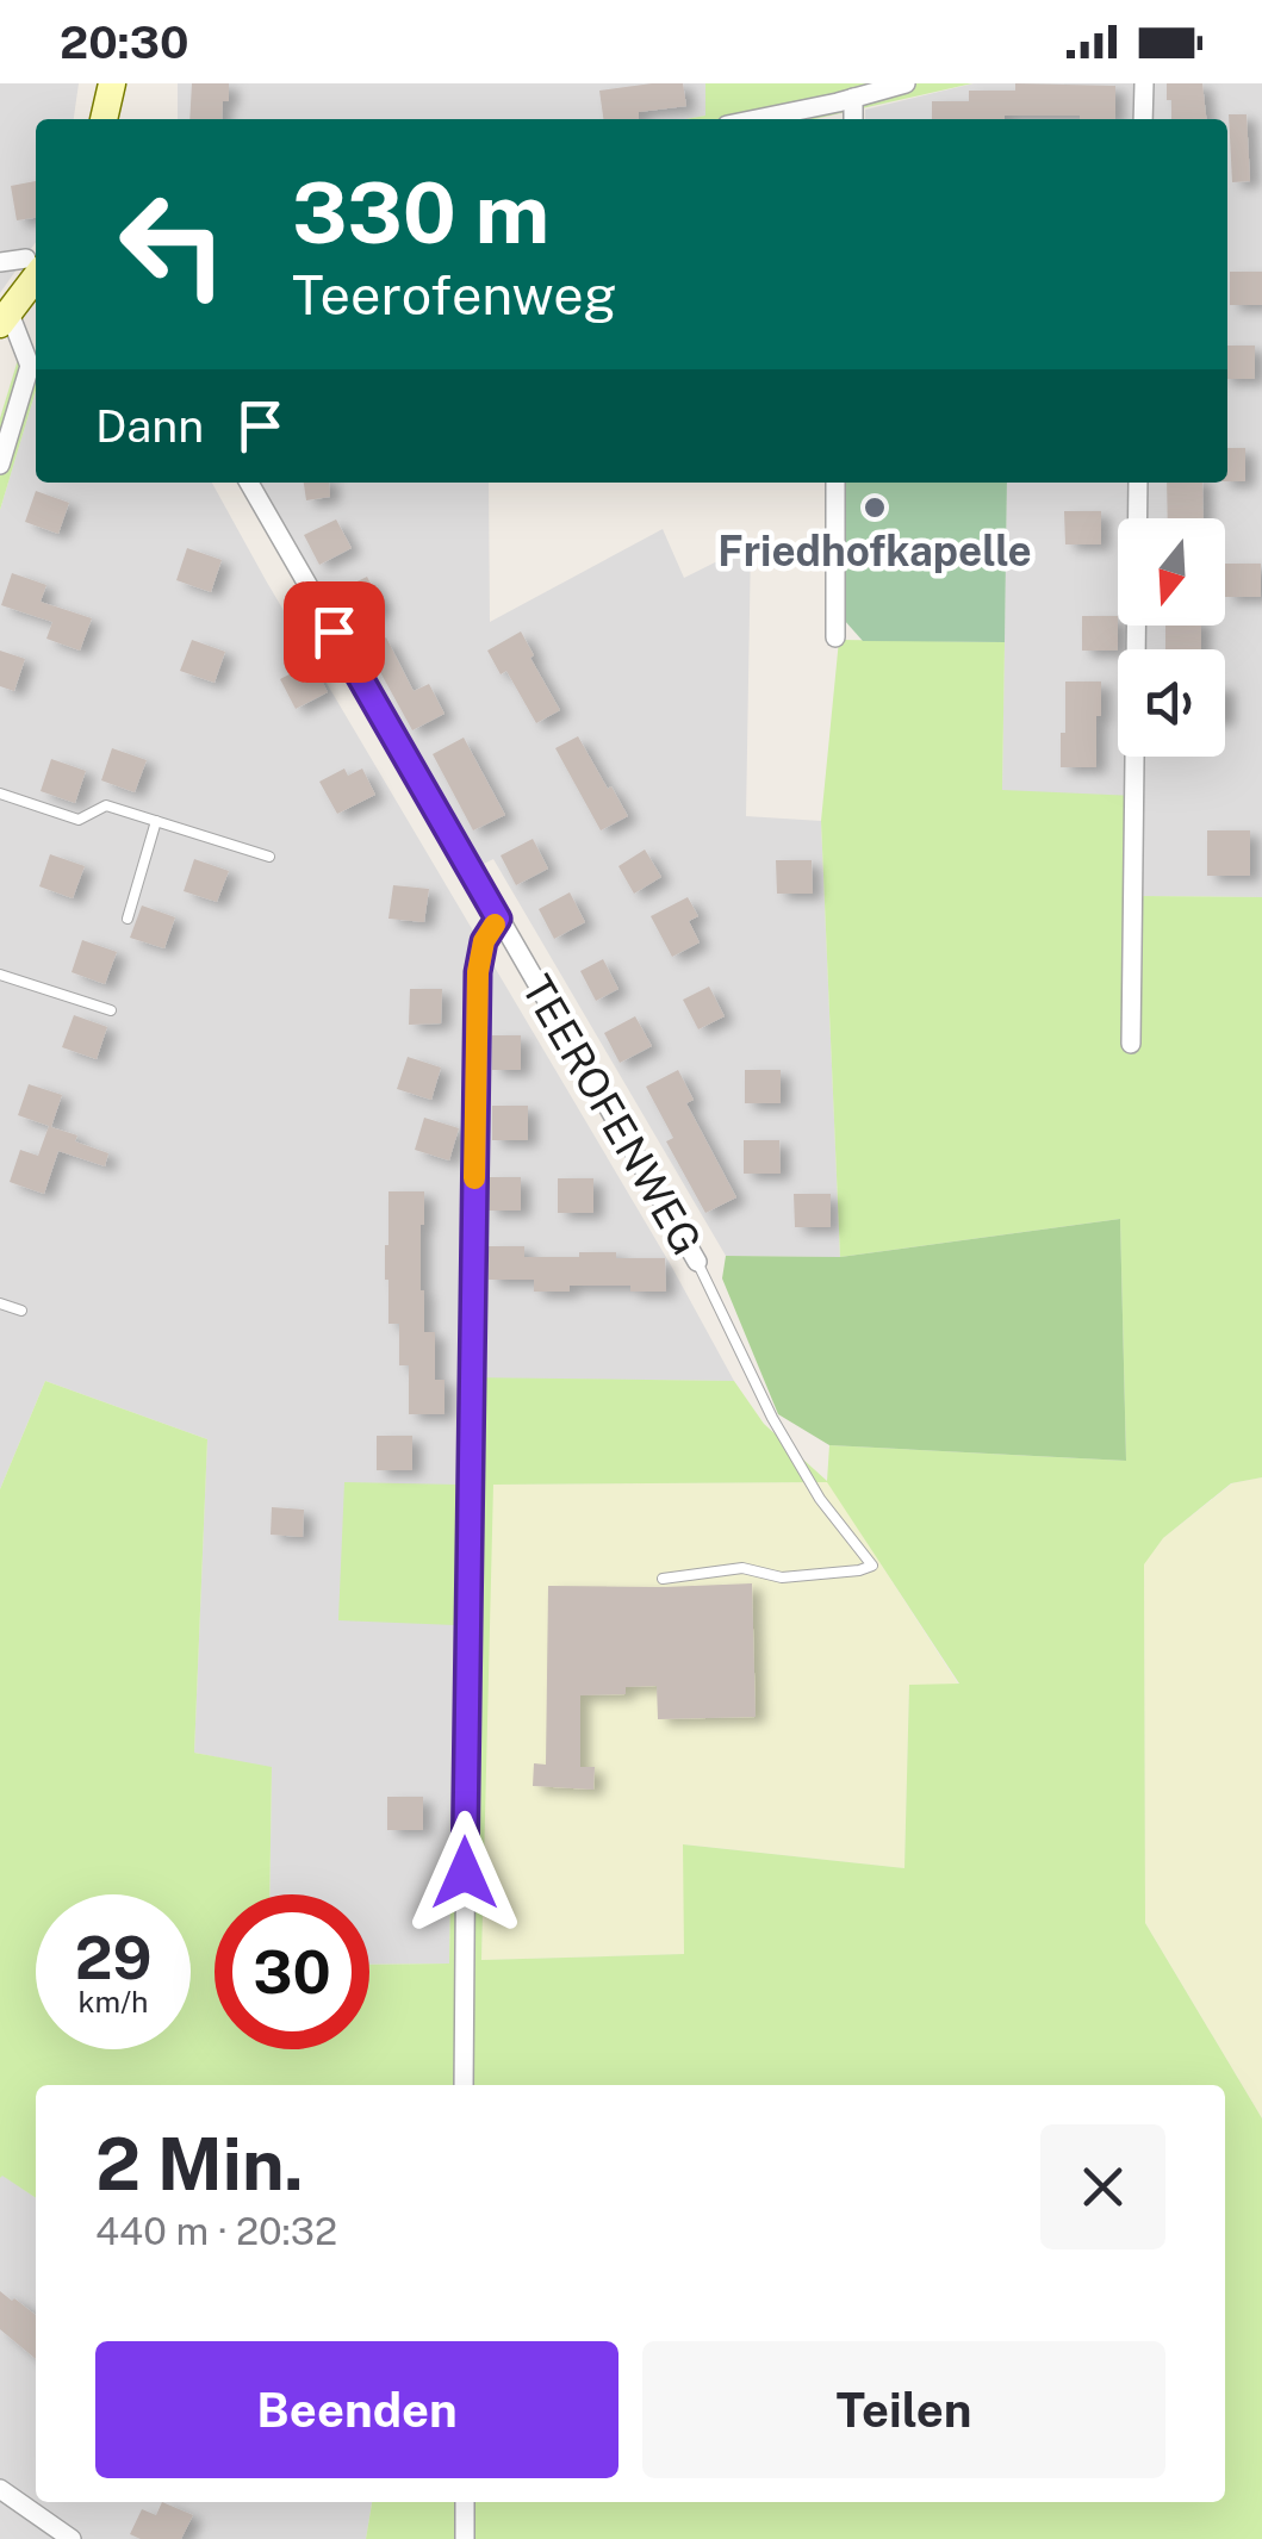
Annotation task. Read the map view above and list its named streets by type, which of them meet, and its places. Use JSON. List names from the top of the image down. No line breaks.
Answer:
{"streets":{"street":["TEEROFENWEG"]},"places":["Friedhofkapelle"],"north":"bottom","page":{"status":"20:30","turn":["330 m","Teerofenweg"],"then":"Dann","speed":"29 km/h","limit":"30","heading":["2 Min.","440 m · 20:32"],"buttons":["Beenden","Teilen"]}}
